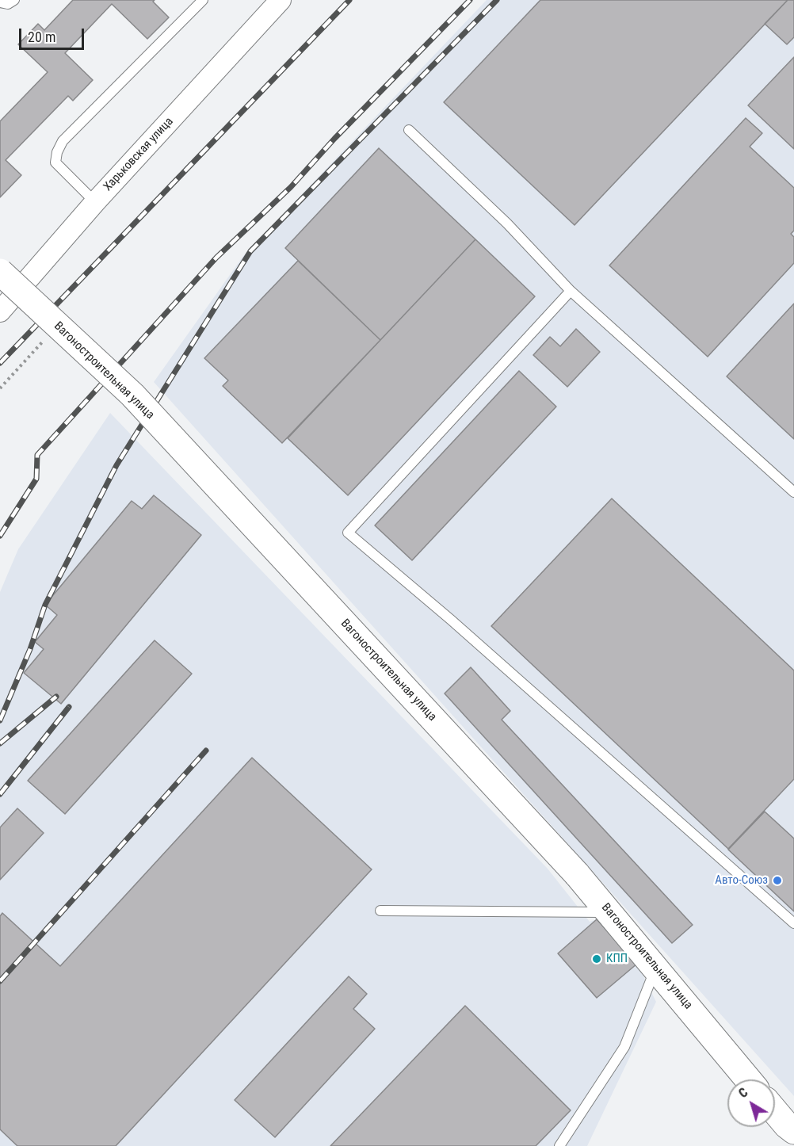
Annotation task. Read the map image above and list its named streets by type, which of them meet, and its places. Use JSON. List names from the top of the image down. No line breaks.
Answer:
{"streets":{"main road":["Вагоностроительная улица"],"street":["Харьковская улица"]},"places":["Авто-Союз","КПП"],"scale_bar":"20 m","north":"top left"}
